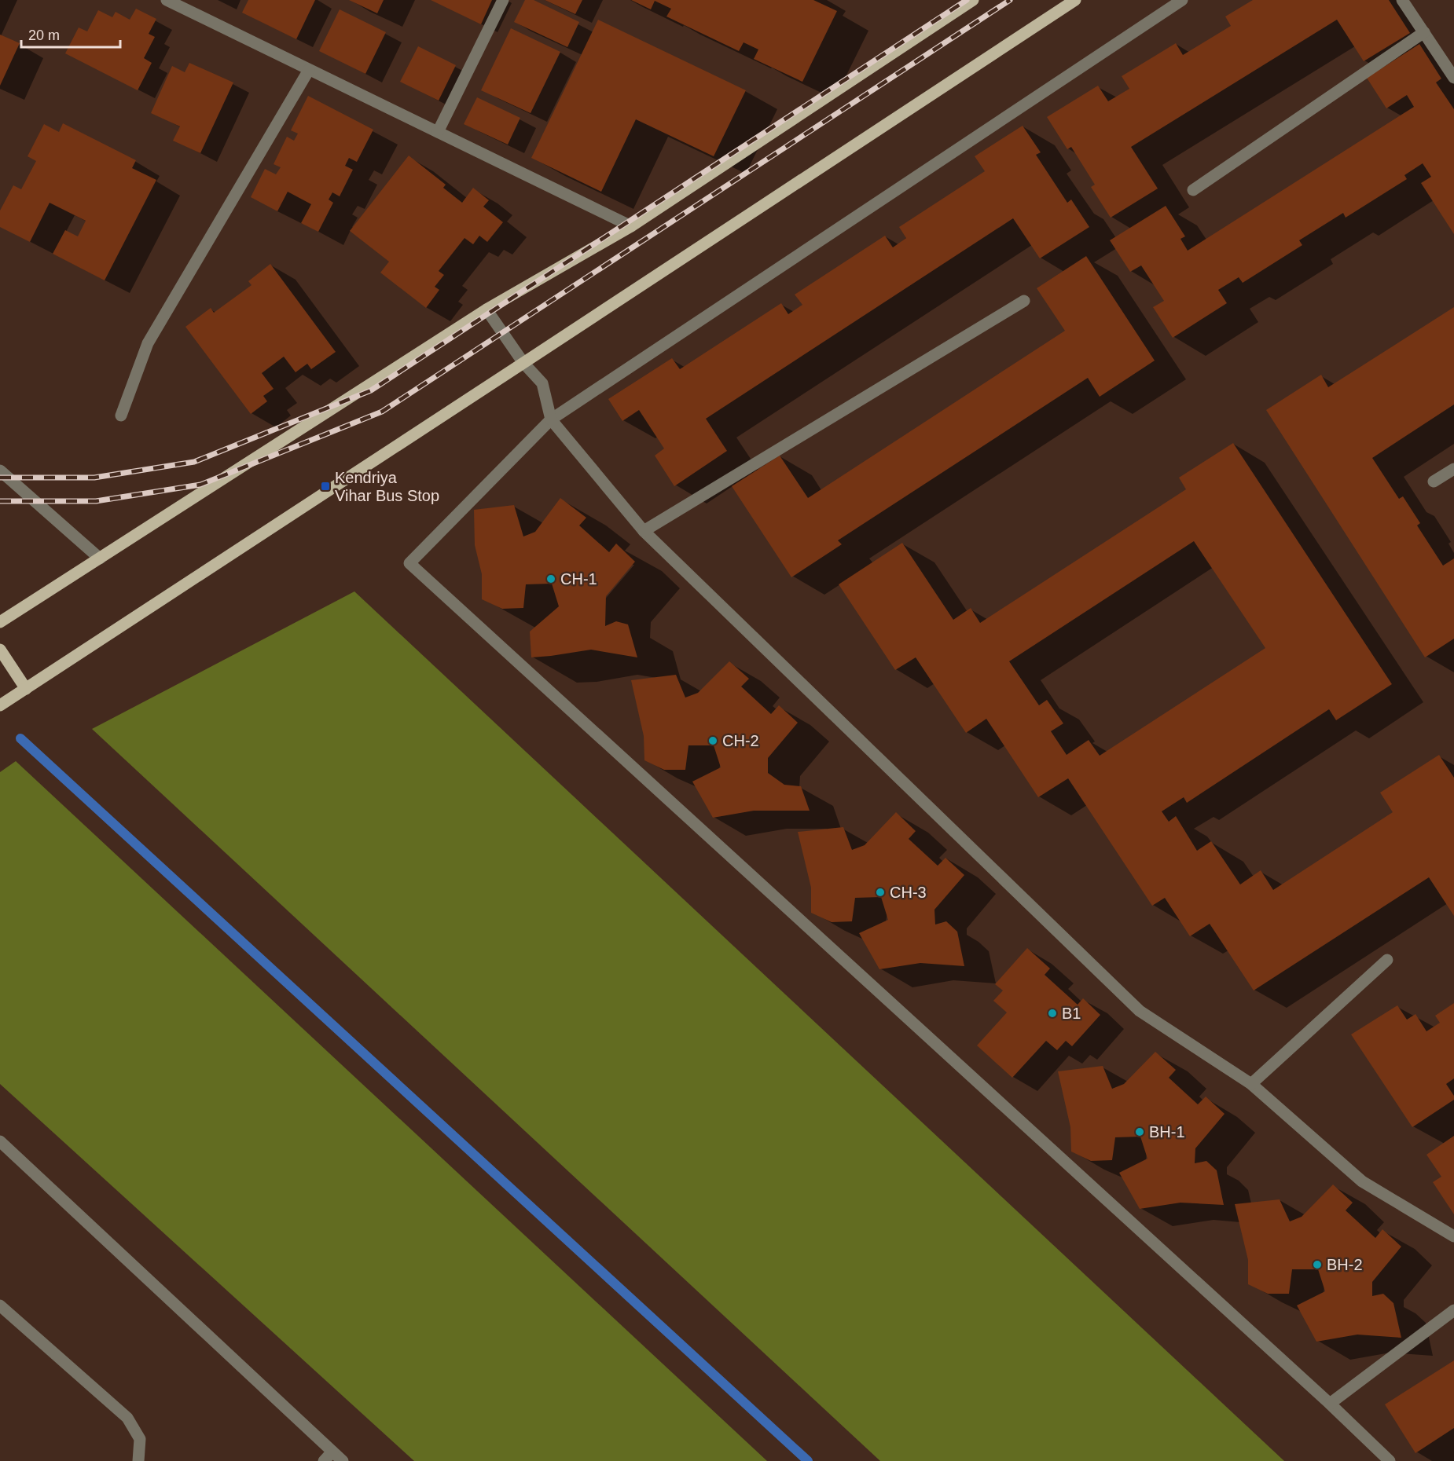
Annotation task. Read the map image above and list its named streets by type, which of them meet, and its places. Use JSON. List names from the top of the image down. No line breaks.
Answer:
{"places":{"transit":["Kendriya Vihar Bus Stop"],"other":["CH-1","CH-2","CH-3","B1","BH-1","BH-2"]},"scale_bar":"20 m"}
